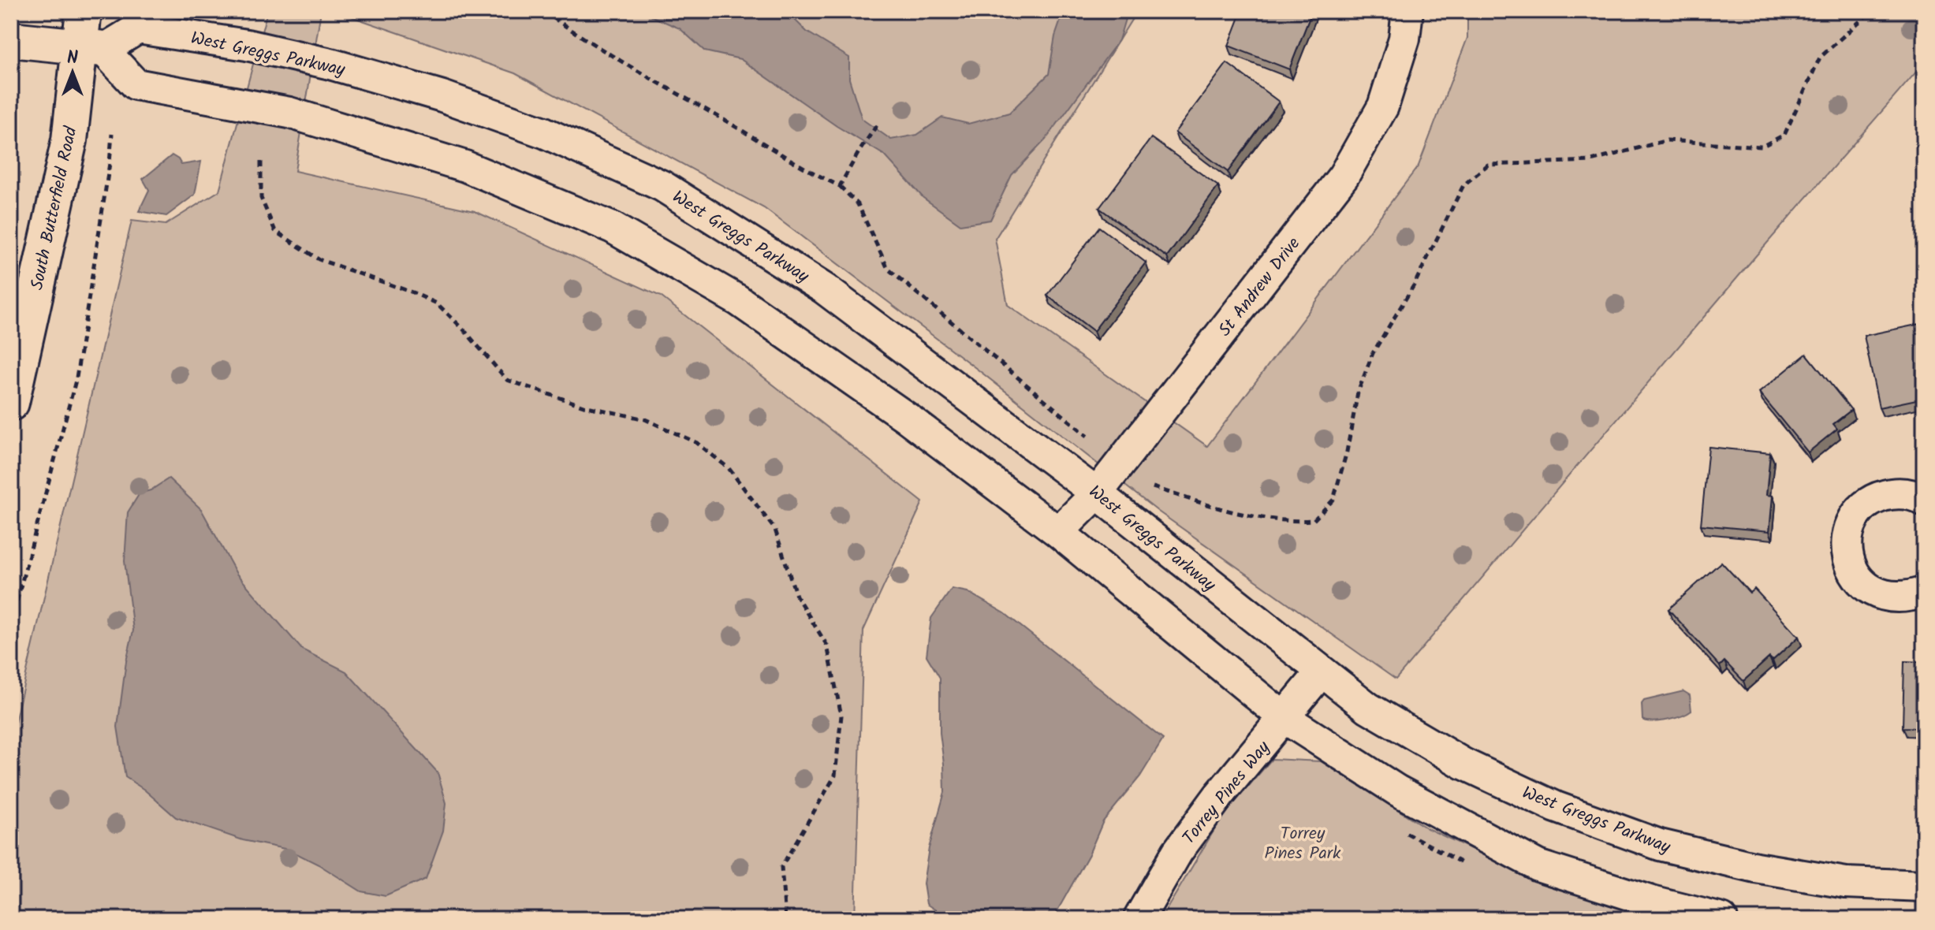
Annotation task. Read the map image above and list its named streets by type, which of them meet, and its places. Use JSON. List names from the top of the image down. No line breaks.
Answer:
{"streets":{"main road":["South Butterfield Road"],"street":["West Greggs Parkway","St Andrew Drive","Torrey Pines Way"]},"crossings":[["West Greggs Parkway","South Butterfield Road"],["West Greggs Parkway","St Andrew Drive"],["West Greggs Parkway","Torrey Pines Way"]],"parks":["Torrey Pines Park"],"north":"top"}
